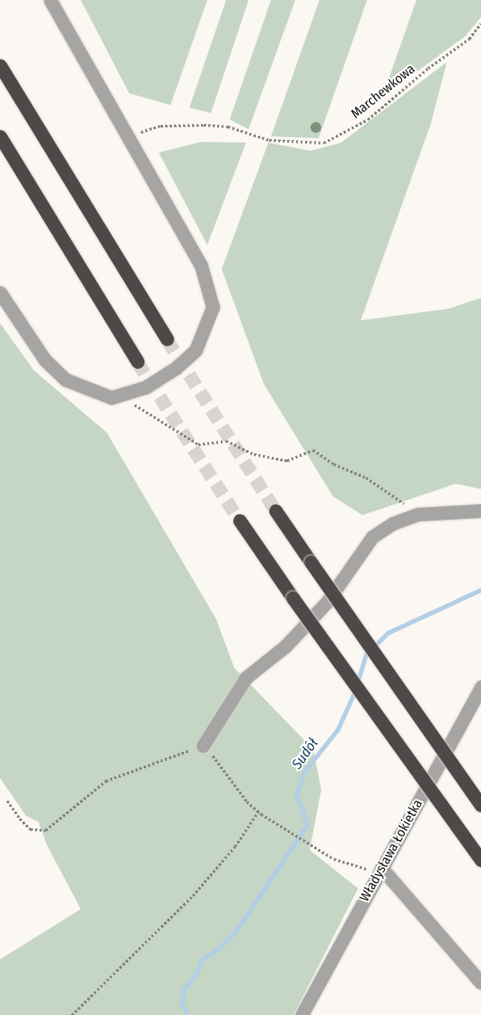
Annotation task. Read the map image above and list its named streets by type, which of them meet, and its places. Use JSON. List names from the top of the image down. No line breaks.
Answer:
{"streets":{"street":["Władysława Łokietka"],"path":["Marchewkowa"]},"water":["Sudół"]}
